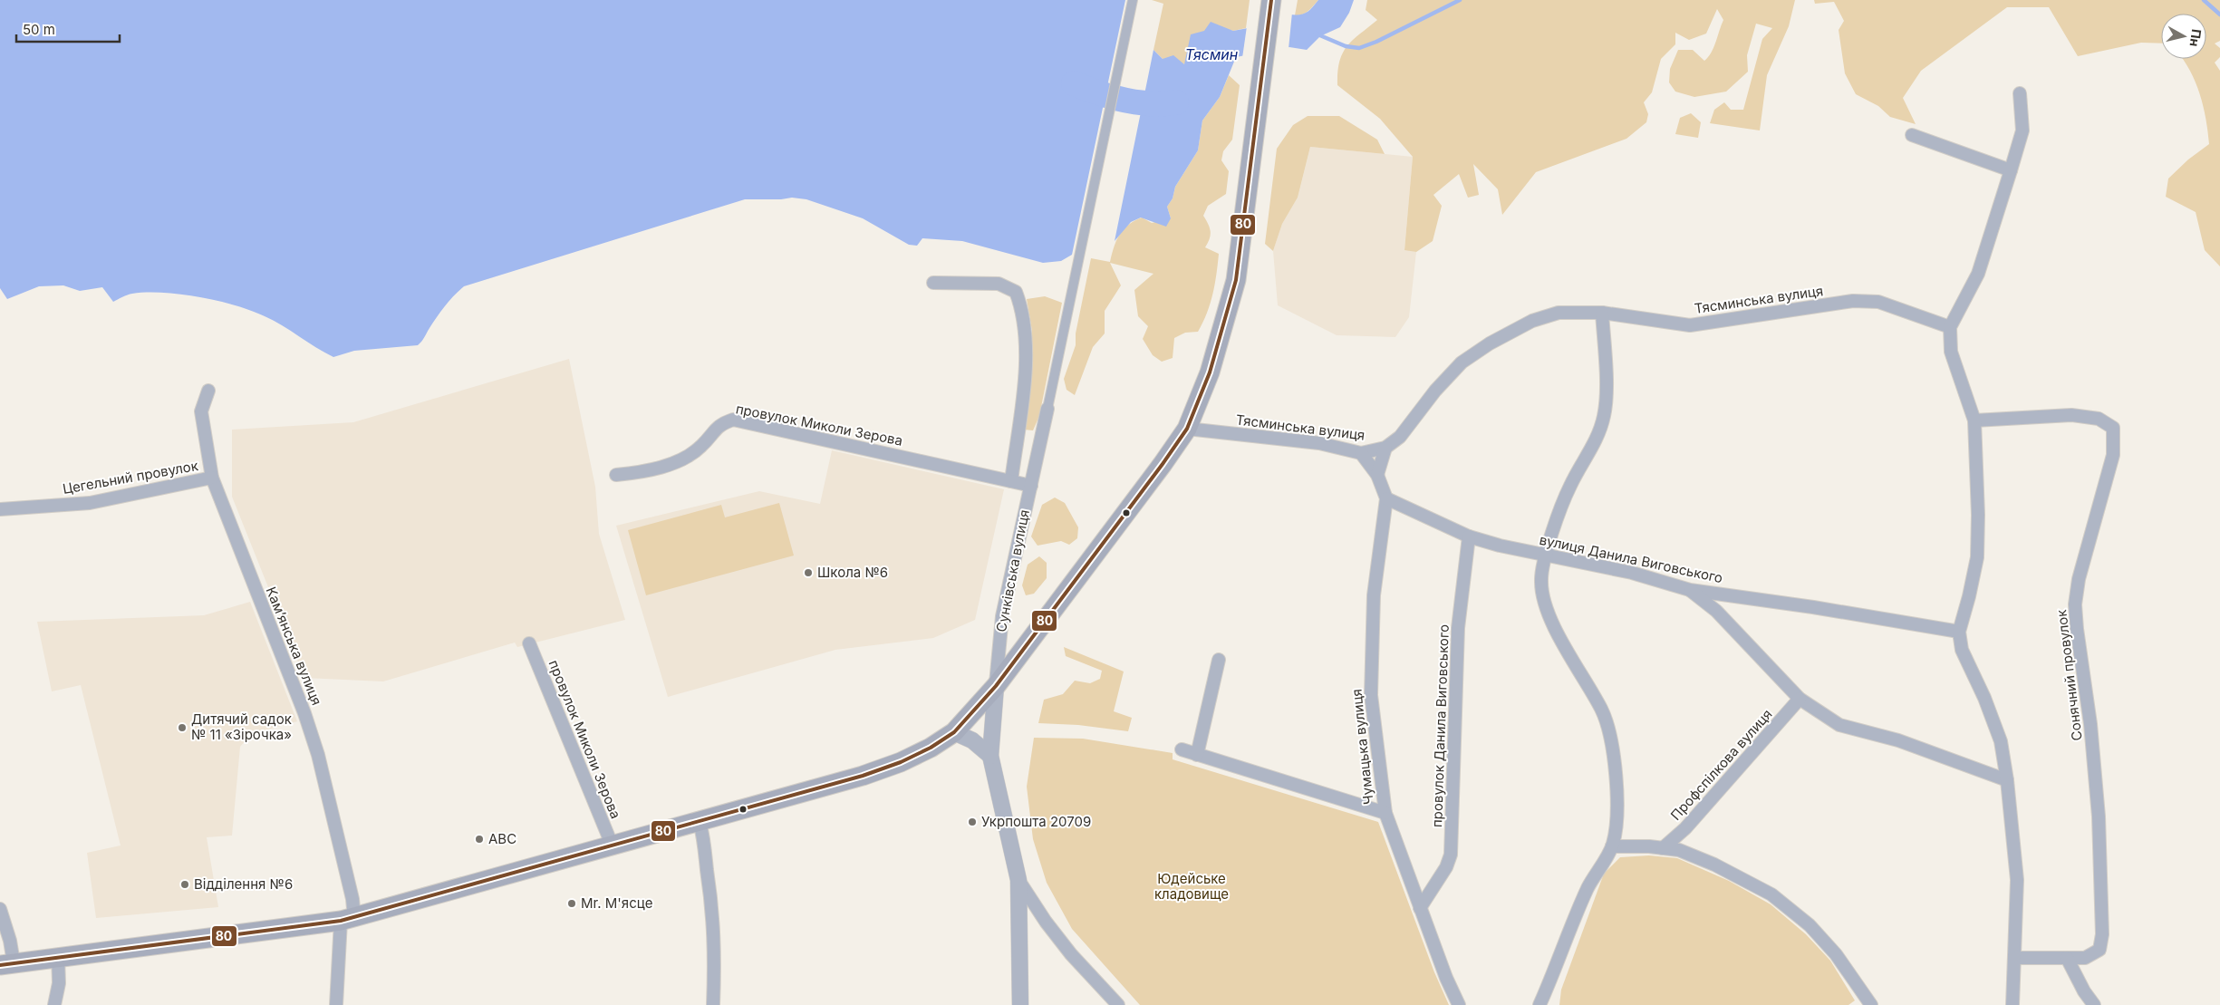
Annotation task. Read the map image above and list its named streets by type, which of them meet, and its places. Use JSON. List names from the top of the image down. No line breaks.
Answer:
{"streets":{"street":["Тясминська вулиця","провулок Миколи Зерова","Цегельний провулок","вулиця Данила Виговського","Сунківська вулиця","Камʼянська вулиця","Сонячний провулок","провулок Данила Виговського","Чумацька вулиця","Профспілкова вулиця"]},"crossings":[["Тясминська вулиця","Чумацька вулиця"],["провулок Миколи Зерова","Сунківська вулиця"],["Цегельний провулок","Камʼянська вулиця"],["вулиця Данила Виговського","провулок Данила Виговського"],["вулиця Данила Виговського","Чумацька вулиця"],["провулок Данила Виговського","Чумацька вулиця"]],"water":["Тясмин"],"parks":["Юдейське кладовище"],"places":["Школа №6","Дитячий садок № 11 «Зірочка»","Укрпошта 20709","ABC","Відділення №6","Mr. М'ясце"],"lines":["transit line 80"],"scale_bar":"50 m","north":"right"}
